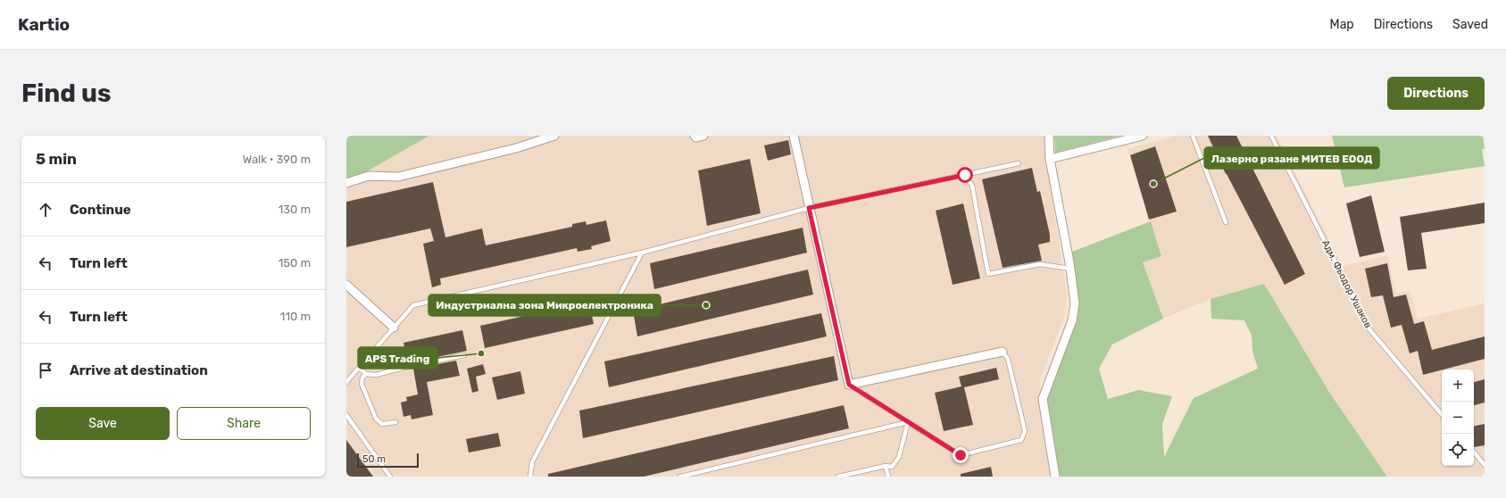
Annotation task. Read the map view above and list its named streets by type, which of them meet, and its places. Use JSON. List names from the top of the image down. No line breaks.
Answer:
{"streets":{"lane":["Адм. Фьодор Ушаков"]},"places":["Лазерно рязане МИТЕВ ЕООД","Индустриална зона Микроелектроника","APS Trading"],"scale_bar":"50 m","page":{"header":"Kartio","nav":["Map","Directions","Saved"],"buttons":["Directions",["Save","Share"]],"title":"Find us","heading":["5 min","Walk · 390 m"],"list":[["Continue","130 m"],["Turn left","150 m"],["Turn left","110 m"],"Arrive at destination"],"map_buttons":["+","−"],"scale":"50 m"}}
